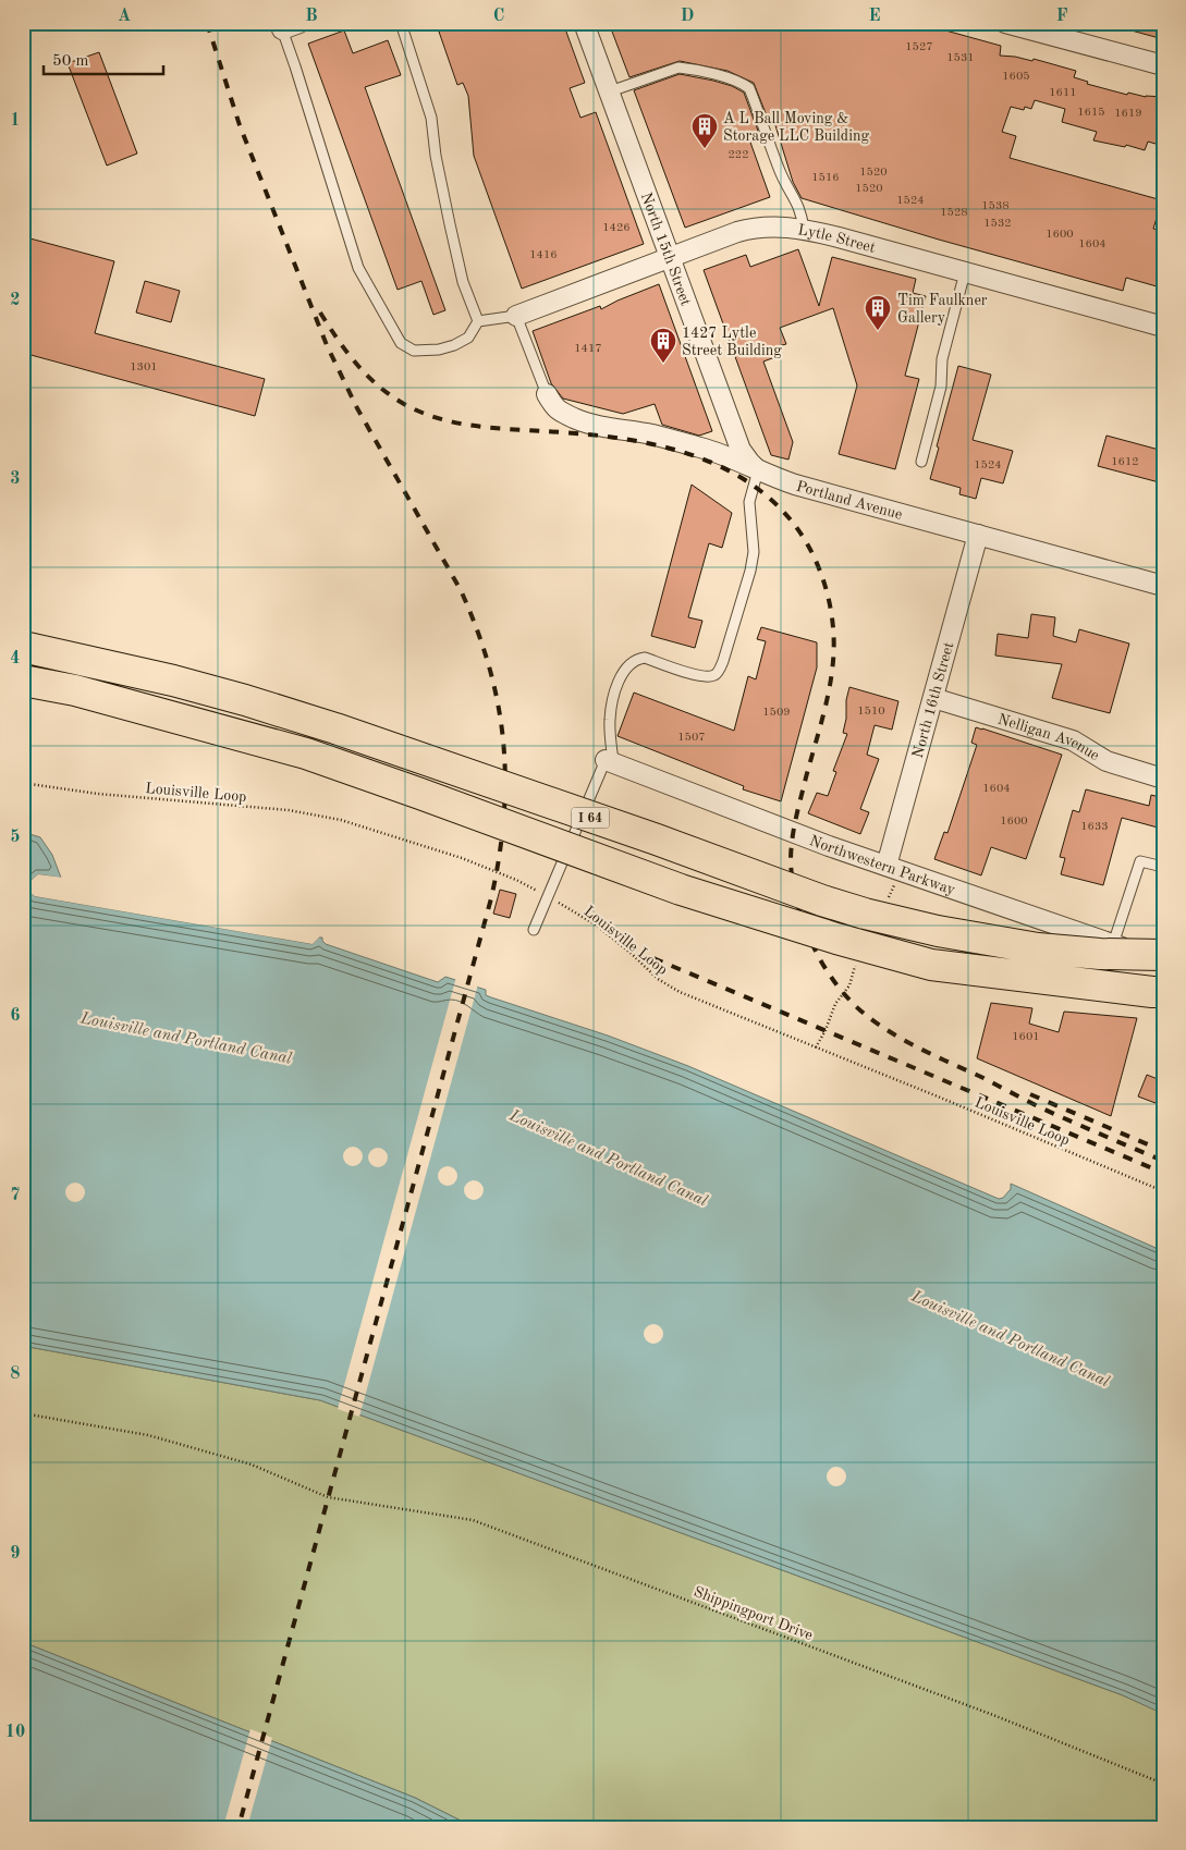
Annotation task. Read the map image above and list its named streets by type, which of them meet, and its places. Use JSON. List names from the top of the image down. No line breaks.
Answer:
{"streets":{"highway":["I 64"],"street":["Lytle Street","North 15th Street","Portland Avenue","North 16th Street","Nelligan Avenue","Northwestern Parkway"],"path":["Louisville Loop","Shippingport Drive"]},"crossings":[["Lytle Street","North 15th Street"],["North 15th Street","Portland Avenue"],["Portland Avenue","North 16th Street"],["North 16th Street","Nelligan Avenue"],["North 16th Street","Northwestern Parkway"]],"water":["Louisville and Portland Canal"],"places":{"building":["A L Ball Moving & Storage LLC Building","Tim Faulkner Gallery","1427 Lytle Street Building"]},"house_numbers":["1527","1531","1605","1611","1615","1619","222","1520","1516","1520","1524","1538","1528","1532","1426","1600","1604","1416","1417","1301","1612","1524","1510","1509","1507","1604","1600","1633","1601"],"scale_bar":"50 m","grid":{"columns":["A","B","C","D","E","F"],"rows":["1","2","3","4","5","6","7","8","9","10"]}}
